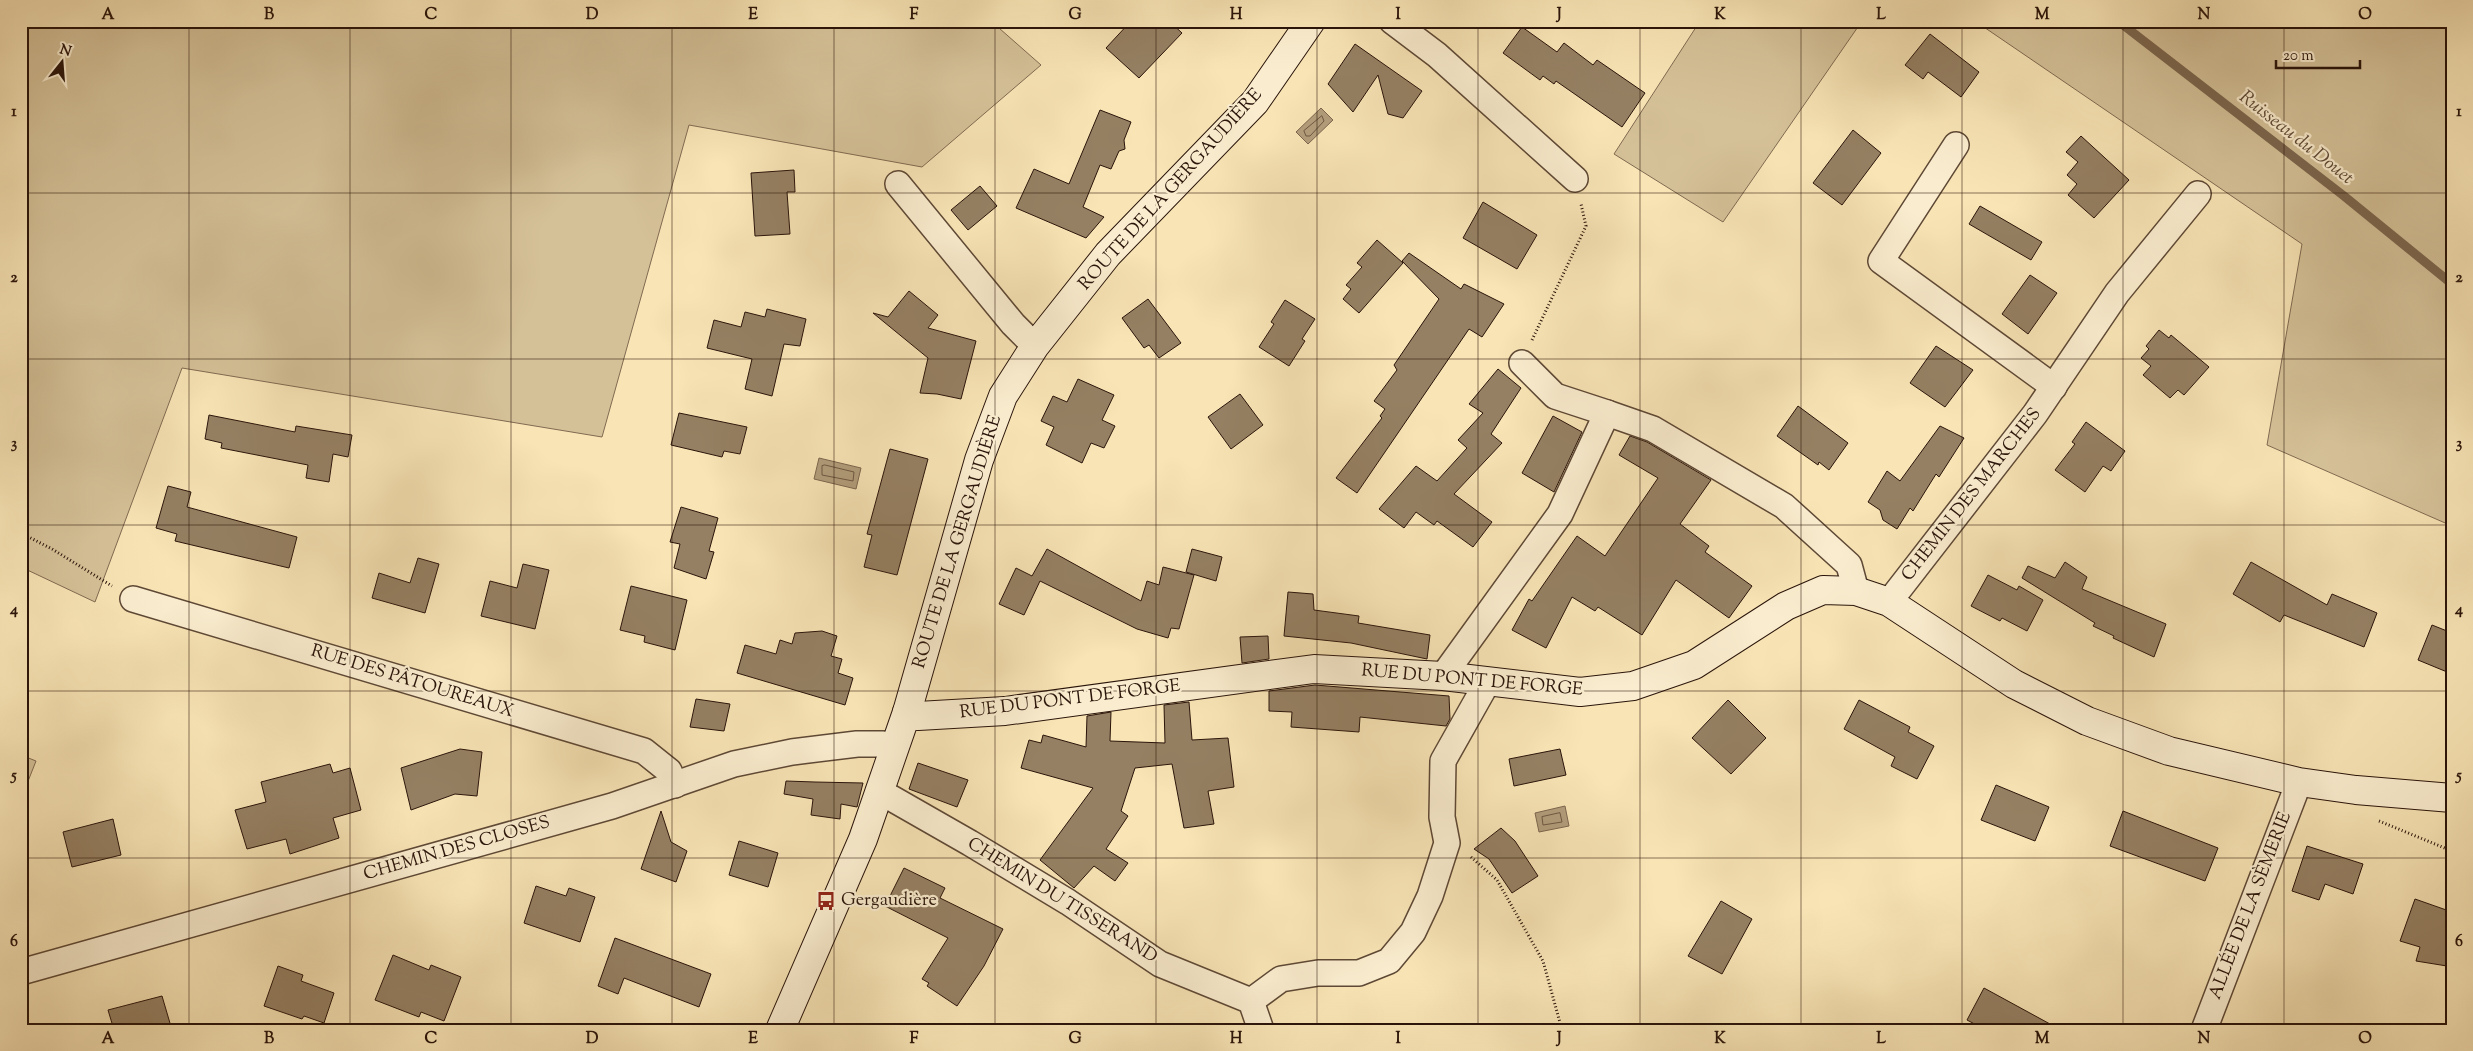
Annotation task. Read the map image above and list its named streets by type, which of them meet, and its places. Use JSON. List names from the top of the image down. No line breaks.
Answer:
{"streets":{"street":["ROUTE DE LA GERGAUDIÈRE","CHEMIN DES MARCHES","RUE DU PONT DE FORGE","RUE DES PÂTOUREAUX","CHEMIN DES CLOSES","CHEMIN DU TISSERAND","ALLÉE DE LA SÈMERIE"]},"crossings":[["ROUTE DE LA GERGAUDIÈRE","RUE DU PONT DE FORGE"],["ROUTE DE LA GERGAUDIÈRE","CHEMIN DES CLOSES"],["ROUTE DE LA GERGAUDIÈRE","CHEMIN DU TISSERAND"],["CHEMIN DES MARCHES","RUE DU PONT DE FORGE"],["RUE DU PONT DE FORGE","ALLÉE DE LA SÈMERIE"],["RUE DES PÂTOUREAUX","CHEMIN DES CLOSES"]],"water":["Ruisseau du Douet"],"places":{"bus stop":["Gergaudière"]},"scale_bar":"20 m","north":"top","grid":{"columns":["A","B","C","D","E","F","G","H","I","J","K","L","M","N","O"],"rows":["1","2","3","4","5","6"]}}
